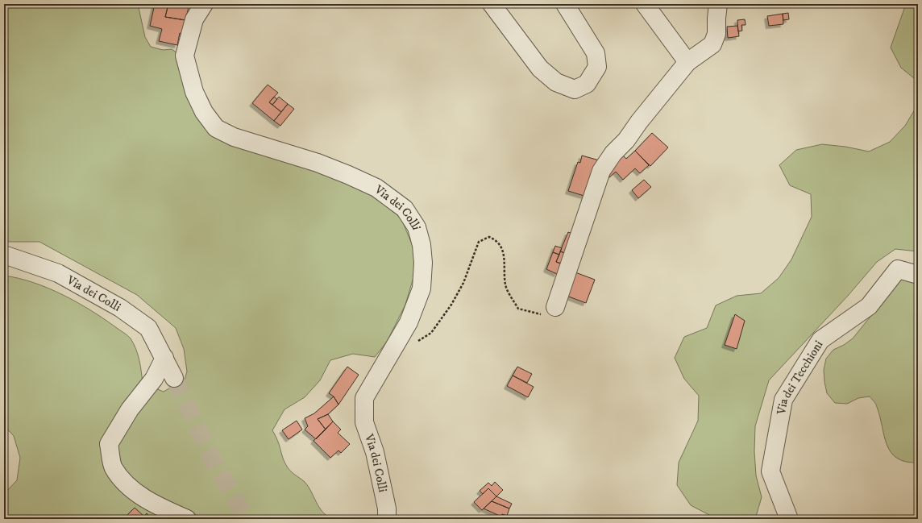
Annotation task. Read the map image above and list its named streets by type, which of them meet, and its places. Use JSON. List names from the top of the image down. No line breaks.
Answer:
{"streets":{"street":["Via dei Colli","Via dei Tecchioni"]}}
